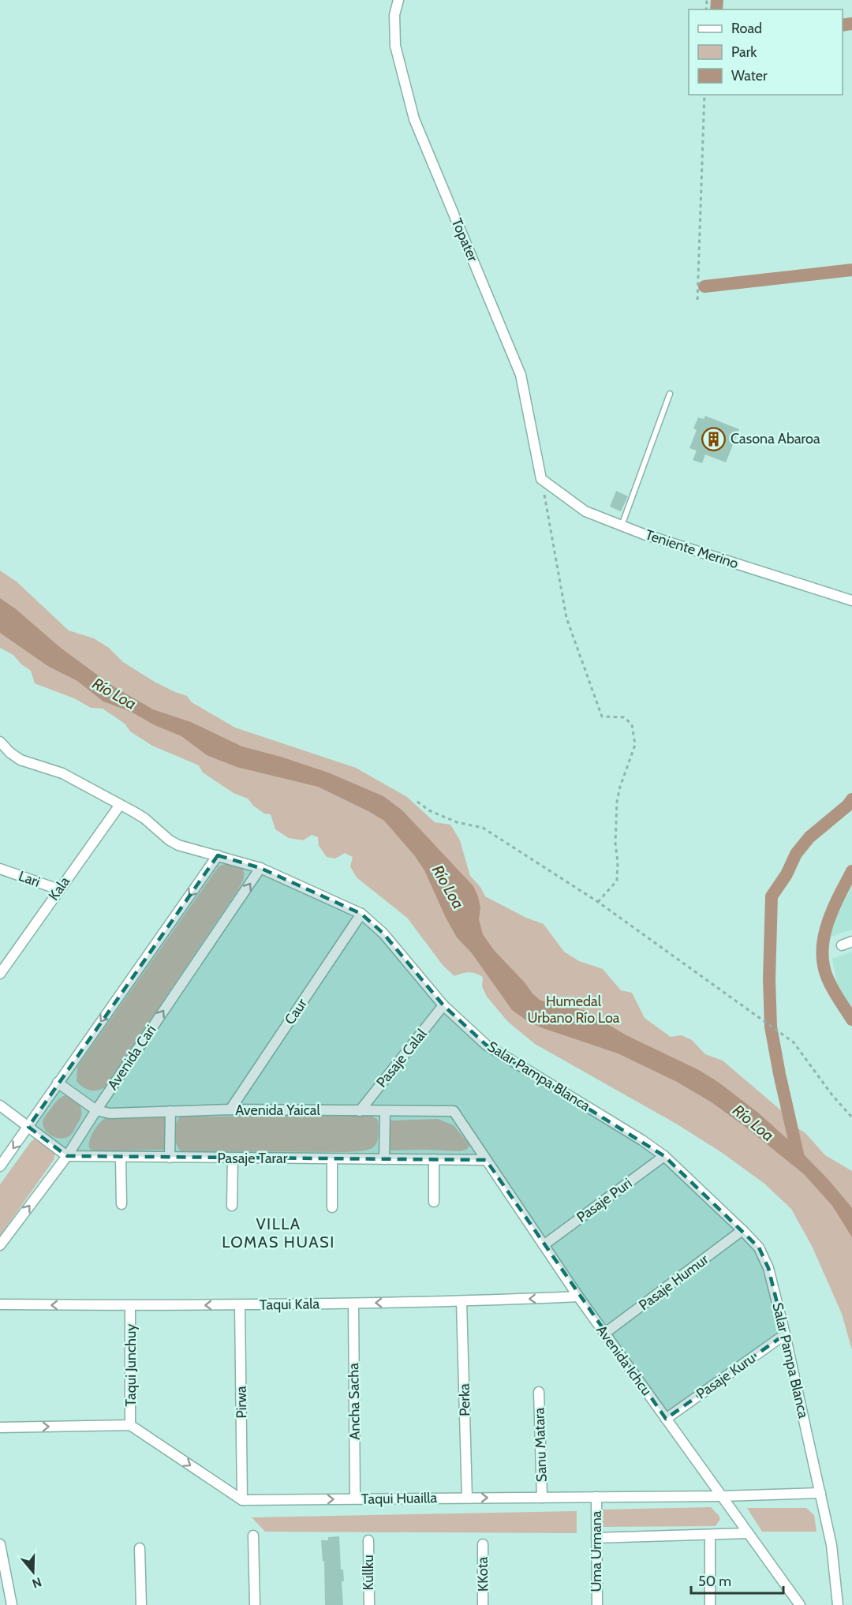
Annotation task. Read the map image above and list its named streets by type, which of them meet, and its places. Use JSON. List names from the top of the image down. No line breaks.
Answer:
{"streets":{"street":["Topater","Teniente Merino","Lari","Kala","Caur","Avenida Cari","Pasaje Calal","Salar Pampa Blanca","Avenida Yaical","Pasaje Tarar","Pasaje Puri","Pasaje Humur","Taqui Kala","Avenida Ichcu","Taqui Junchuy","Pasaje Kuru","Perka","Ancha Sacha","Pirwa","Sanu Matara","Taqui Huailla","Uma Urmana","Kullku","KKota"]},"crossings":[["Topater","Teniente Merino"],["Lari","Kala"],["Kala","Salar Pampa Blanca"],["Caur","Salar Pampa Blanca"],["Caur","Avenida Yaical"],["Avenida Cari","Salar Pampa Blanca"],["Avenida Cari","Avenida Yaical"],["Avenida Cari","Pasaje Tarar"],["Pasaje Calal","Salar Pampa Blanca"],["Pasaje Calal","Avenida Yaical"],["Salar Pampa Blanca","Pasaje Puri"],["Salar Pampa Blanca","Pasaje Humur"],["Salar Pampa Blanca","Pasaje Kuru"],["Salar Pampa Blanca","Taqui Huailla"],["Avenida Yaical","Avenida Ichcu"],["Pasaje Tarar","Avenida Ichcu"],["Pasaje Puri","Avenida Ichcu"],["Pasaje Humur","Avenida Ichcu"],["Taqui Kala","Avenida Ichcu"],["Taqui Kala","Taqui Junchuy"],["Taqui Kala","Perka"],["Taqui Kala","Ancha Sacha"],["Taqui Kala","Pirwa"],["Avenida Ichcu","Pasaje Kuru"],["Avenida Ichcu","Taqui Huailla"],["Perka","Taqui Huailla"],["Ancha Sacha","Taqui Huailla"],["Pirwa","Taqui Huailla"],["Sanu Matara","Taqui Huailla"],["Taqui Huailla","Uma Urmana"]],"one_way":["Taqui Kala"],"districts":["VILLA LOMAS HUASI"],"water":["Río Loa"],"parks":["Humedal Urbano Río Loa"],"places":{"building":["Casona Abaroa"]},"legend":["Road","Park","Water"],"scale_bar":"50 m","north":"bottom"}
